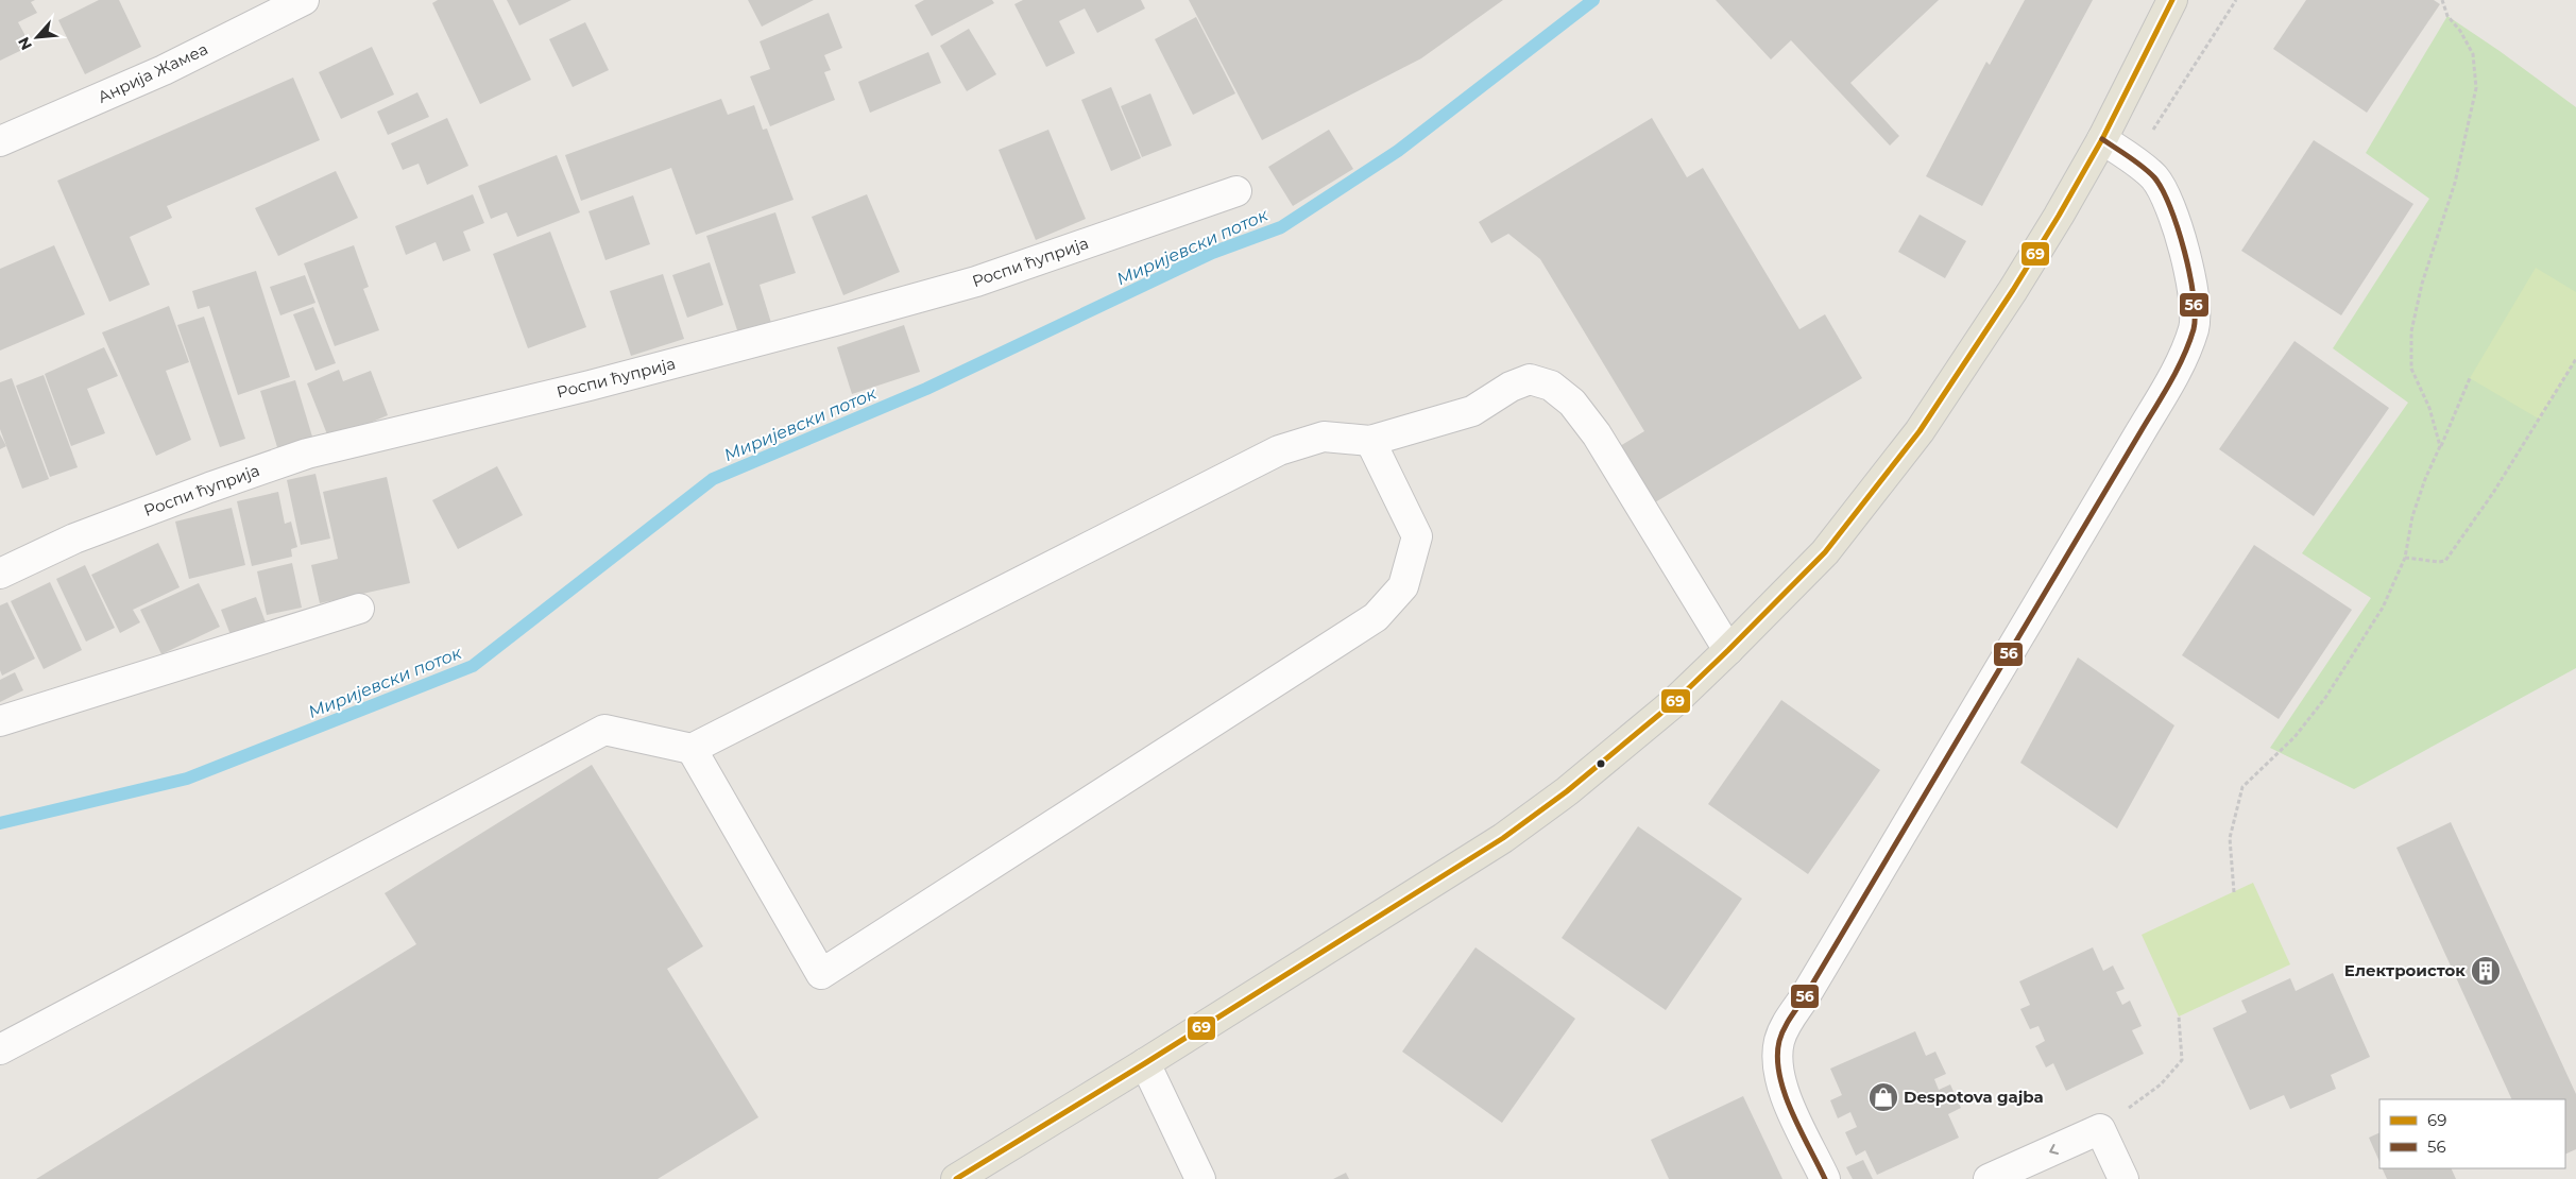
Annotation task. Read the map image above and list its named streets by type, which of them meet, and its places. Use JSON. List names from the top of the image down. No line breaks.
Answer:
{"streets":{"street":["Анрија Жамеа","Роспи ћуприја"]},"water":["Миријевски поток"],"places":{"building":["Електроисток"],"shop":["Despotova gajba"]},"lines":["transit line 69","transit line 56"],"legend":["69","56"],"north":"bottom left"}
